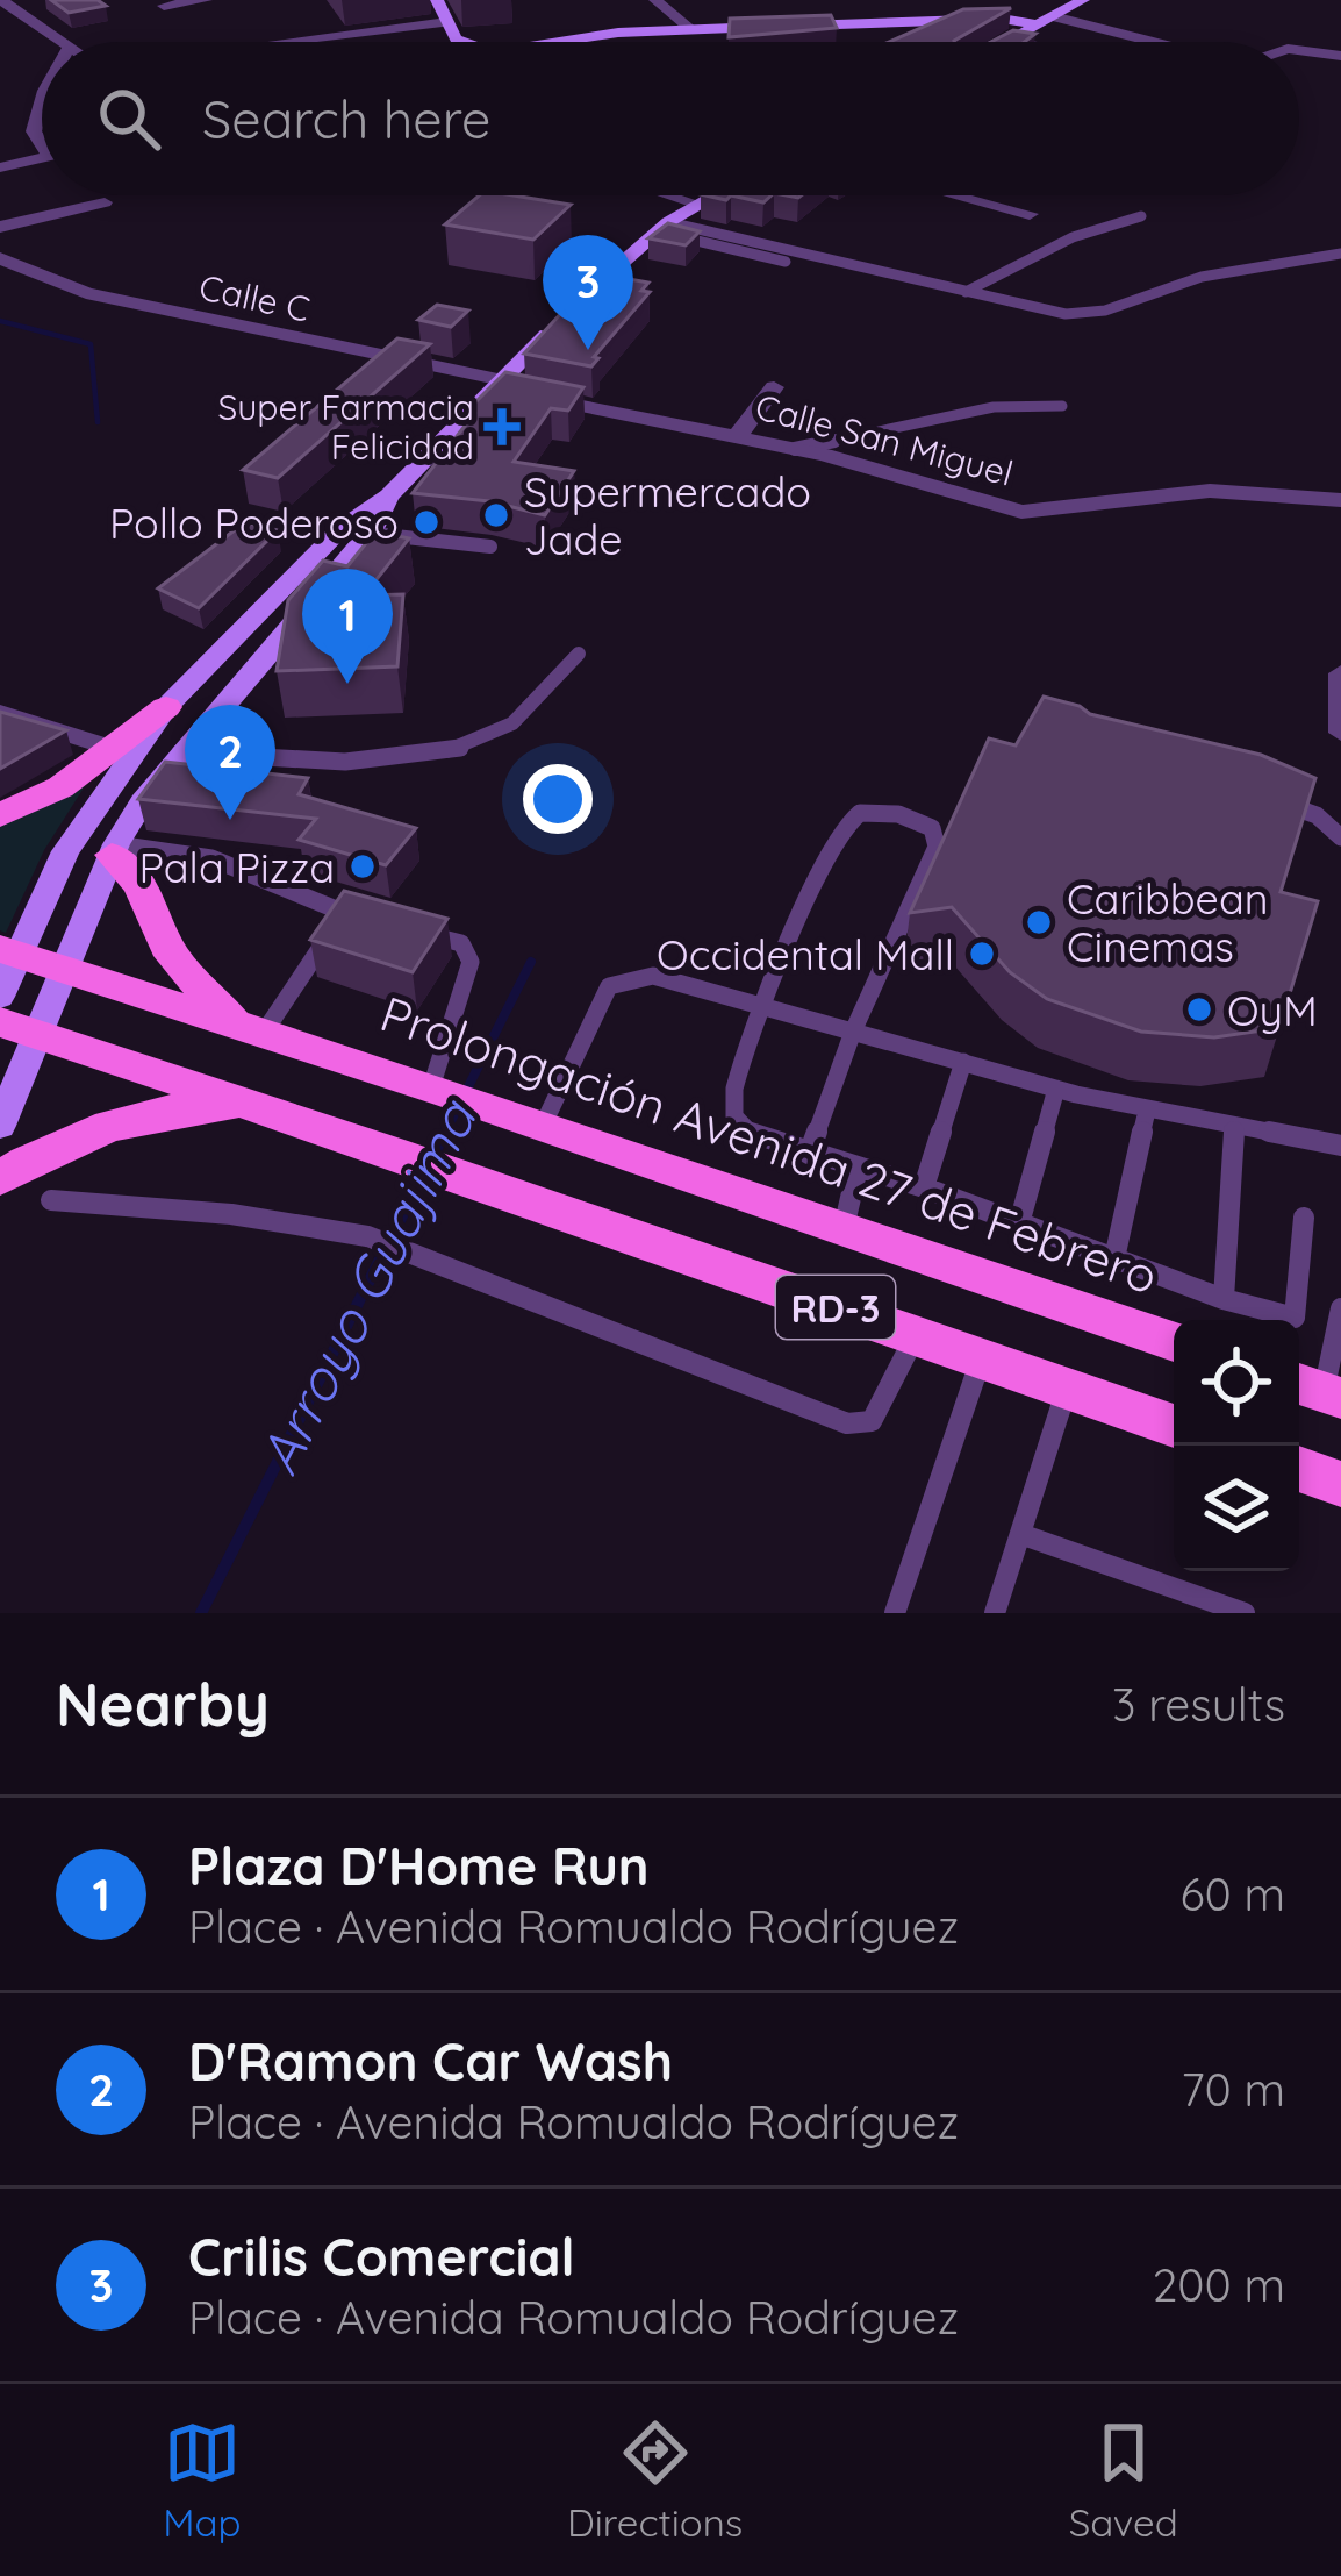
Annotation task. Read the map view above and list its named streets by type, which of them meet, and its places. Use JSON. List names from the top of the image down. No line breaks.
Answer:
{"streets":{"main road":["Prolongación Avenida 27 de Febrero","RD-3"],"street":["Calle C","Calle San Miguel"]},"crossings":[["Calle C","Calle San Miguel"]],"water":["Arroyo Guajima"],"places":{"health":["Super Farmacia Felicidad"],"other":["Supermercado Jade","Pollo Poderoso","Pala Pizza","Caribbean Cinemas","Occidental Mall","OyM"]},"page":{"search":"Search here","pins":["3","1","2"],"heading":["Nearby","3 results"],"list":[{"mark":"1","name":"Plaza D'Home Run","note":"Place · Avenida Romualdo Rodríguez","value":"60 m"},{"mark":"2","name":"D'Ramon Car Wash","note":"Place · Avenida Romualdo Rodríguez","value":"70 m"},{"mark":"3","name":"Crilis Comercial","note":"Place · Avenida Romualdo Rodríguez","value":"200 m"}],"nav":["Map","Directions","Saved"]}}
